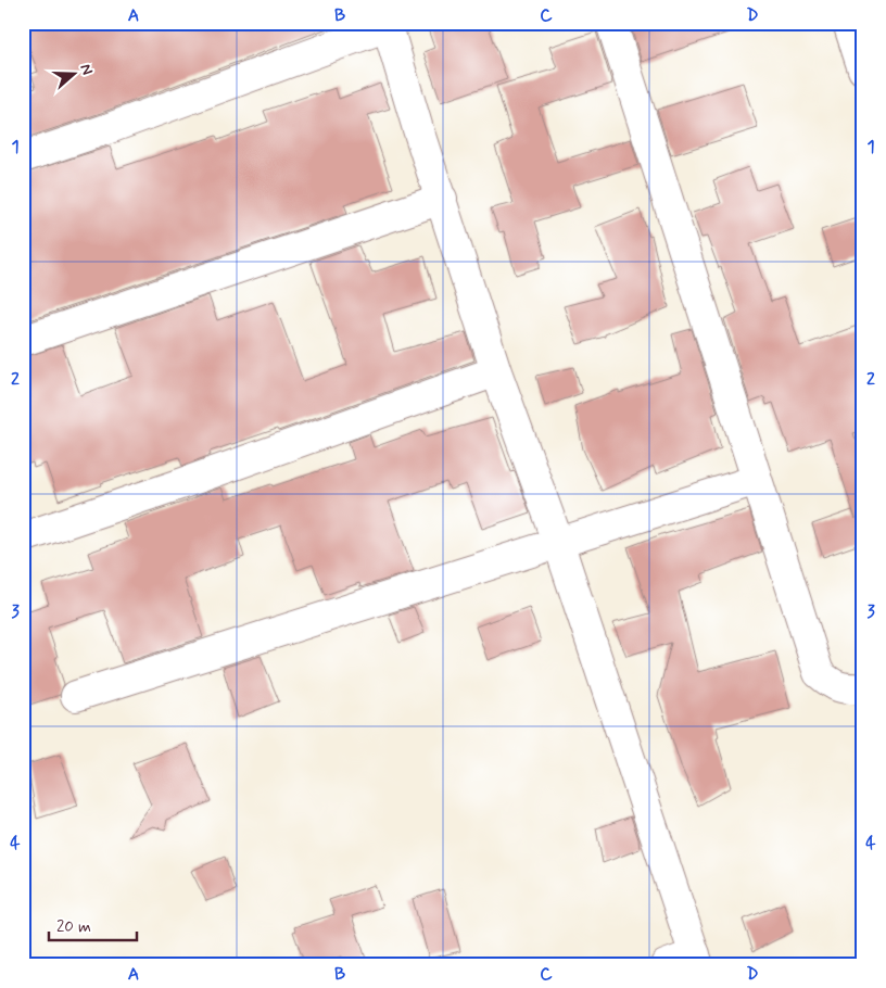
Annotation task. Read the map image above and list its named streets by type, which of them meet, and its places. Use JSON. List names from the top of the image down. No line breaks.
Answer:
{"scale_bar":"20 m","north":"right","grid":{"columns":["A","B","C","D"],"rows":["1","2","3","4"]}}
